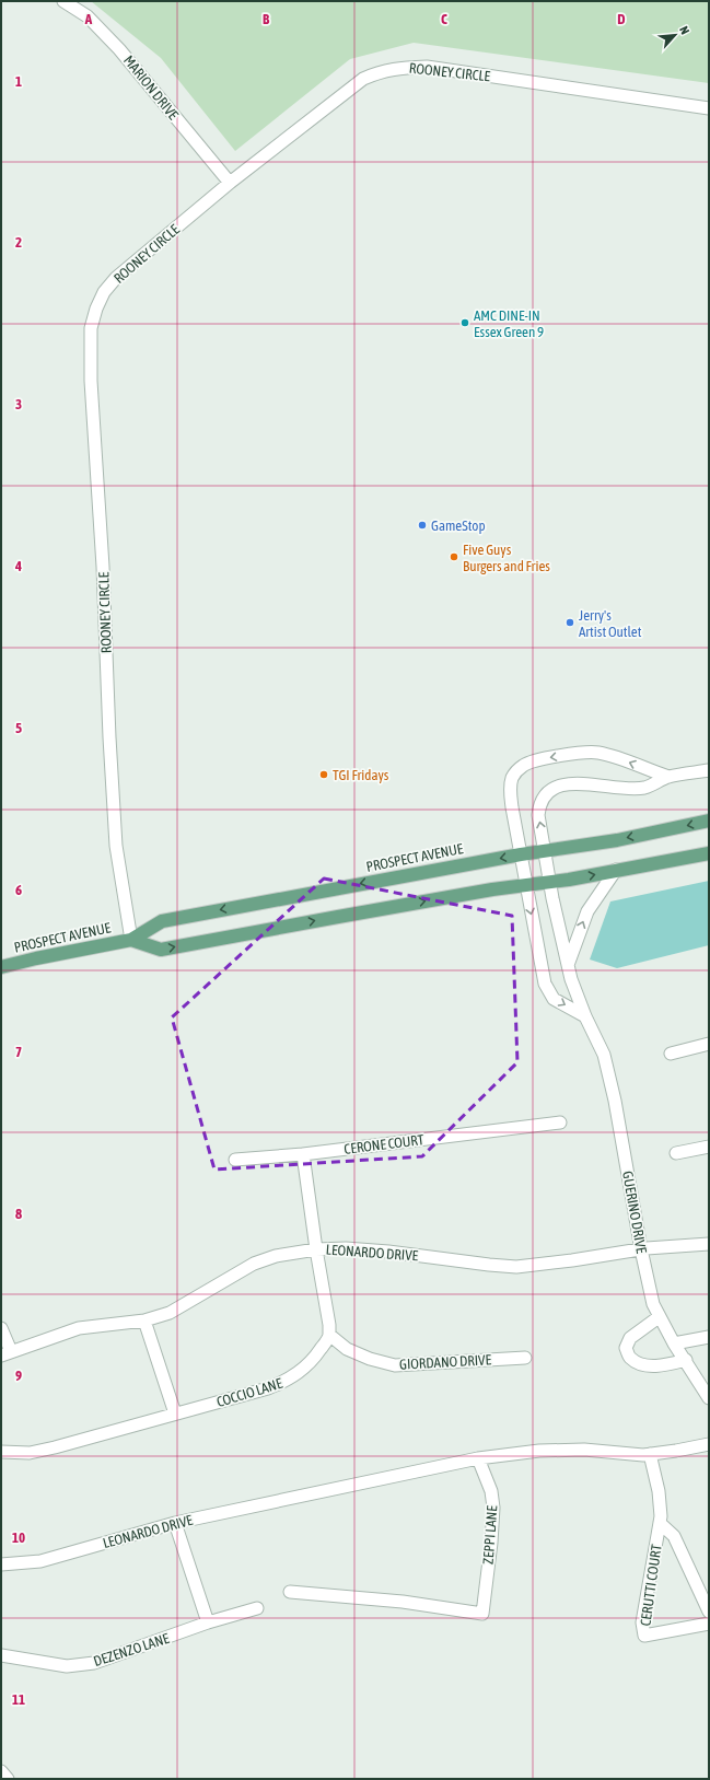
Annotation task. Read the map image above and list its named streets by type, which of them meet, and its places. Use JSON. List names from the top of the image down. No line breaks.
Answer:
{"streets":{"main road":["PROSPECT AVENUE"],"street":["ROONEY CIRCLE","MARION DRIVE","CERONE COURT","GUERINO DRIVE","LEONARDO DRIVE","GIORDANO DRIVE","COCCIO LANE","ZEPPI LANE","CERUTTI COURT","DEZENZO LANE"]},"crossings":[["ROONEY CIRCLE","MARION DRIVE"],["ROONEY CIRCLE","PROSPECT AVENUE"],["PROSPECT AVENUE","GUERINO DRIVE"],["GUERINO DRIVE","LEONARDO DRIVE"],["LEONARDO DRIVE","ZEPPI LANE"],["LEONARDO DRIVE","CERUTTI COURT"],["GIORDANO DRIVE","COCCIO LANE"]],"places":["AMC DINE-IN Essex Green 9","GameStop","Five Guys Burgers and Fries","Jerry's Artist Outlet","TGI Fridays"],"north":"top right","grid":{"columns":["A","B","C","D"],"rows":["1","2","3","4","5","6","7","8","9","10","11"]}}
